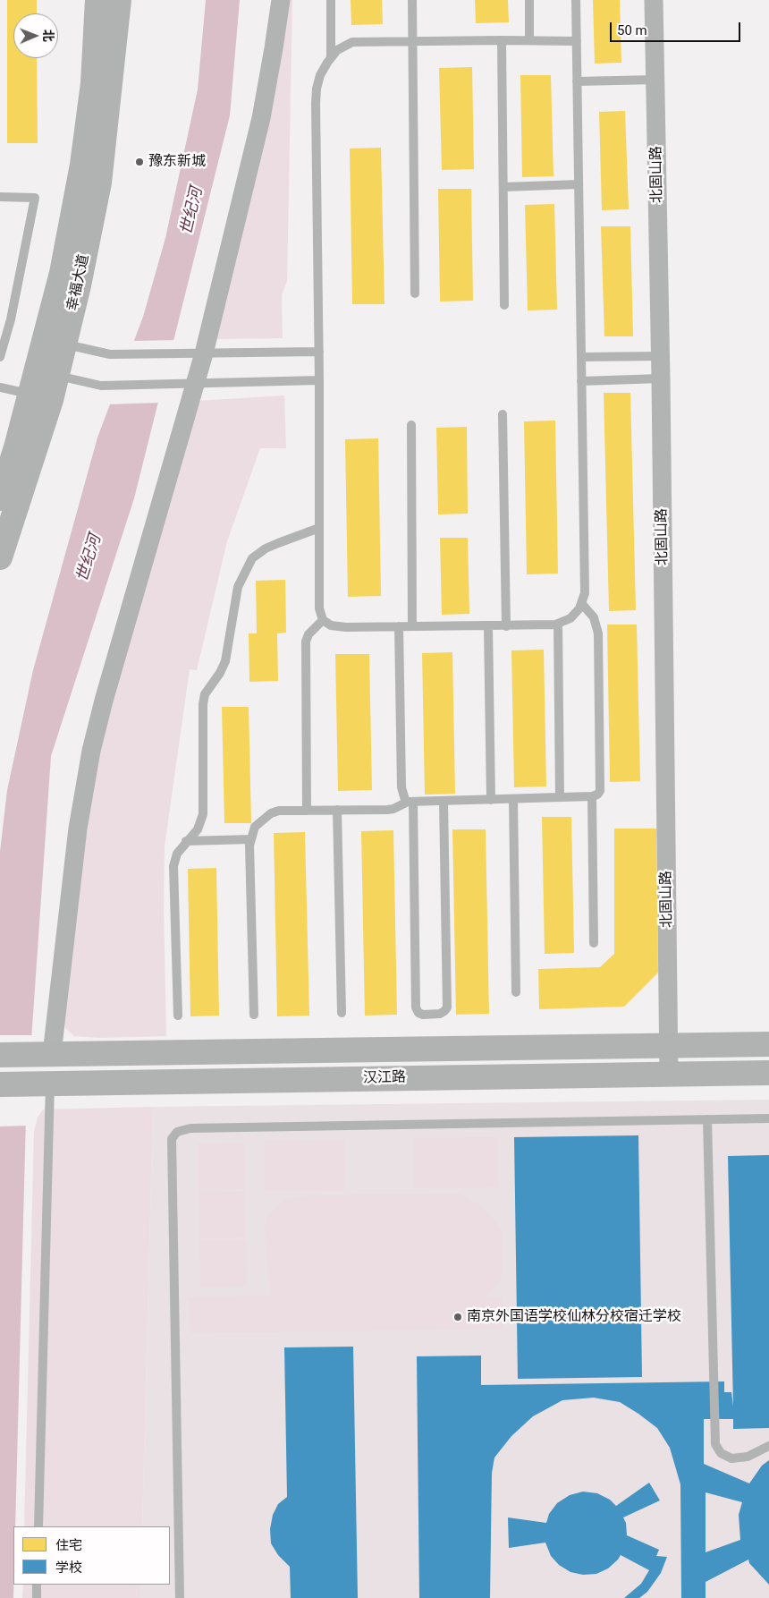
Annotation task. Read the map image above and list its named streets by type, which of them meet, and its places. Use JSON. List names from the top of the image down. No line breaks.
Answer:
{"streets":{"street":["北固山路","幸福大道","汉江路"]},"crossings":[["北固山路","汉江路"]],"water":["世纪河"],"places":["豫东新城","南京外国语学校仙林分校宿迁学校"],"legend":["住宅","学校"],"scale_bar":"50 m","north":"right"}
